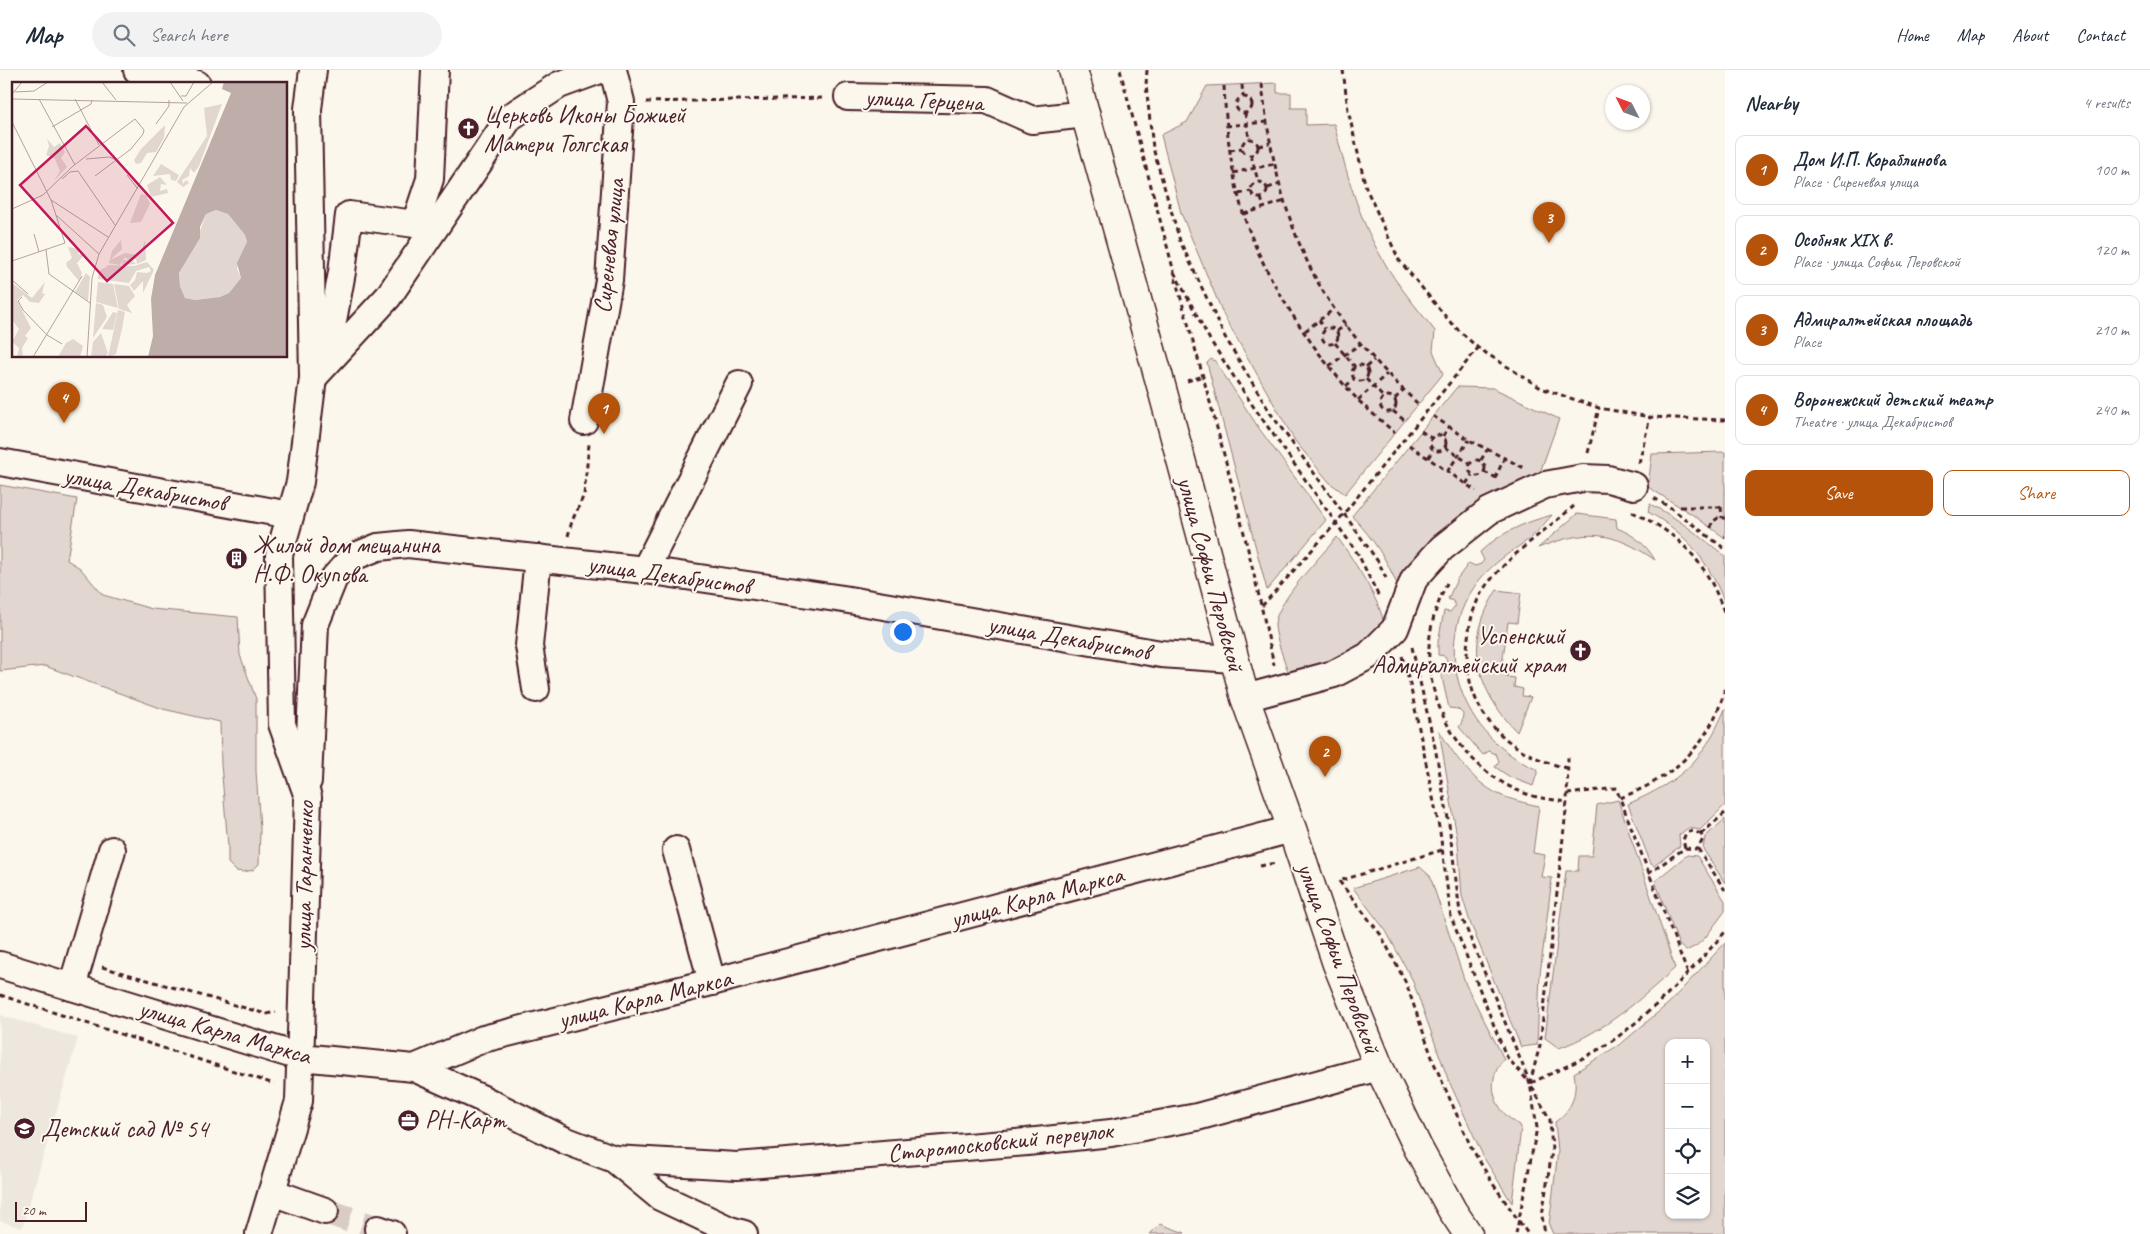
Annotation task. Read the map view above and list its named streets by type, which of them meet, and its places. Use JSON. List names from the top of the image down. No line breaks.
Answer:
{"streets":{"main road":["улица Софьи Перовской"],"street":["улица Герцена","Сиреневая улица","улица Декабристов","улица Таранченко","улица Карла Маркса","Старомосковский переулок"]},"crossings":[["улица Герцена","улица Софьи Перовской"],["улица Декабристов","улица Софьи Перовской"],["улица Декабристов","улица Таранченко"],["улица Софьи Перовской","улица Карла Маркса"],["улица Софьи Перовской","Старомосковский переулок"],["улица Таранченко","улица Карла Маркса"]],"places":{"church":["Церковь Иконы Божией Матери Толгская","Успенский Адмиралтейский храм"],"building":["Жилой дом мещанина Н.Ф. Окупова"],"office":["РН-Карт"],"school or university":["Детский сад № 54"]},"scale_bar":"20 m","north":"top left","page":{"header":"Map","search":"Search here","nav":["Home","Map","About","Contact"],"heading":["Nearby","4 results"],"list":[{"mark":"1","name":"Дом И.П. Кораблинова","note":"Place · Сиреневая улица","value":"100 m"},{"mark":"2","name":"Особняк XIX в.","note":"Place · улица Софьи Перовской","value":"120 m"},{"mark":"3","name":"Адмиралтейская площадь","note":"Place","value":"210 m"},{"mark":"4","name":"Воронежский детский театр","note":"Theatre · улица Декабристов","value":"240 m"}],"pins":["3","4","1","2"],"buttons":["Save","Share"],"map_buttons":["+","−"],"scale":"20 m"}}
